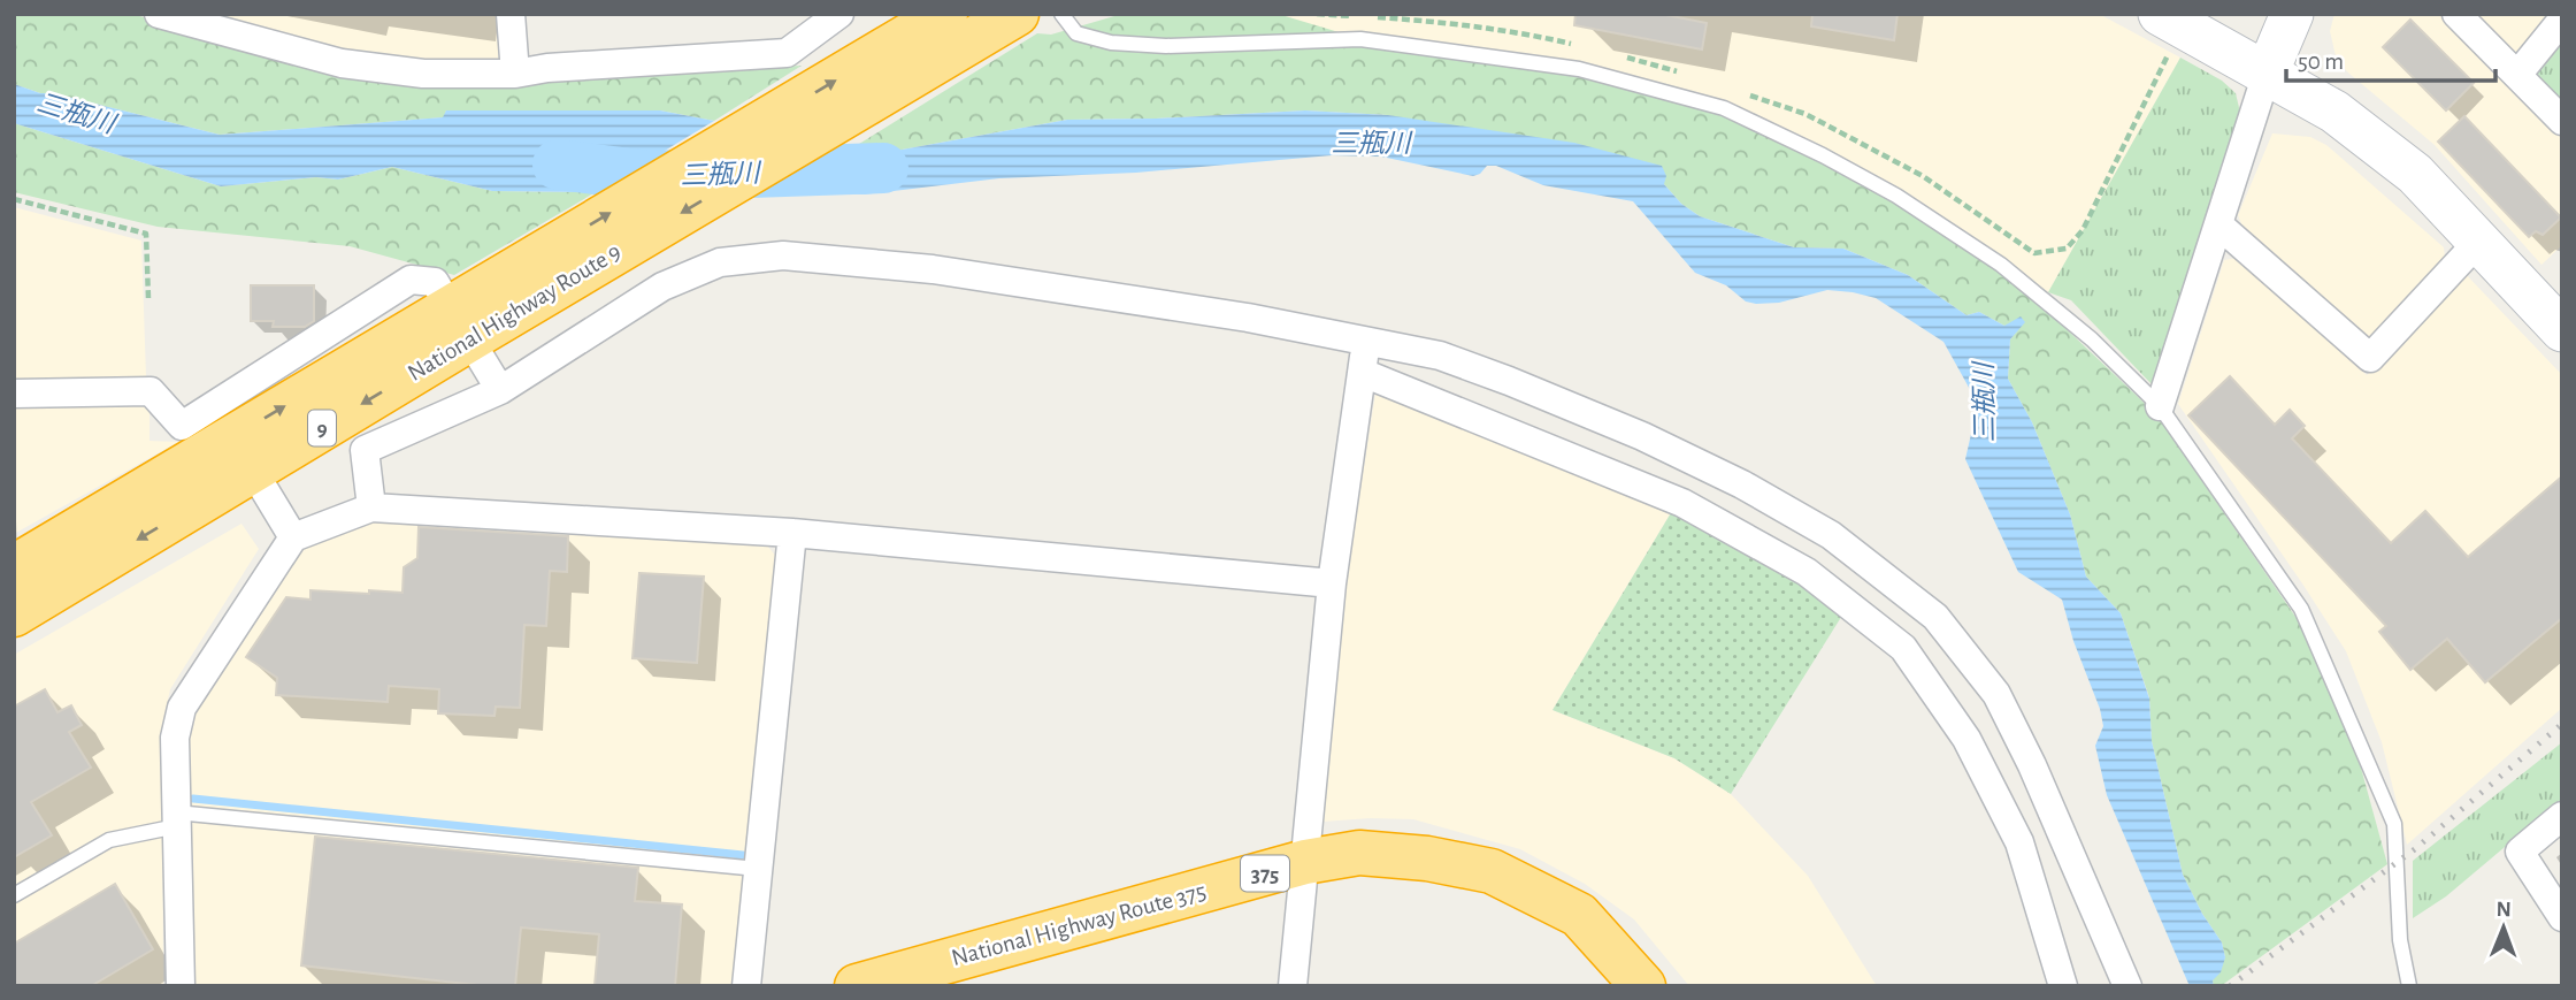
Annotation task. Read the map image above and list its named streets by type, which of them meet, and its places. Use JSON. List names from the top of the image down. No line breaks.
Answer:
{"streets":{"highway":["National Highway Route 9","9","375","National Highway Route 375"]},"water":["三瓶川"],"scale_bar":"50 m","north":"top"}
